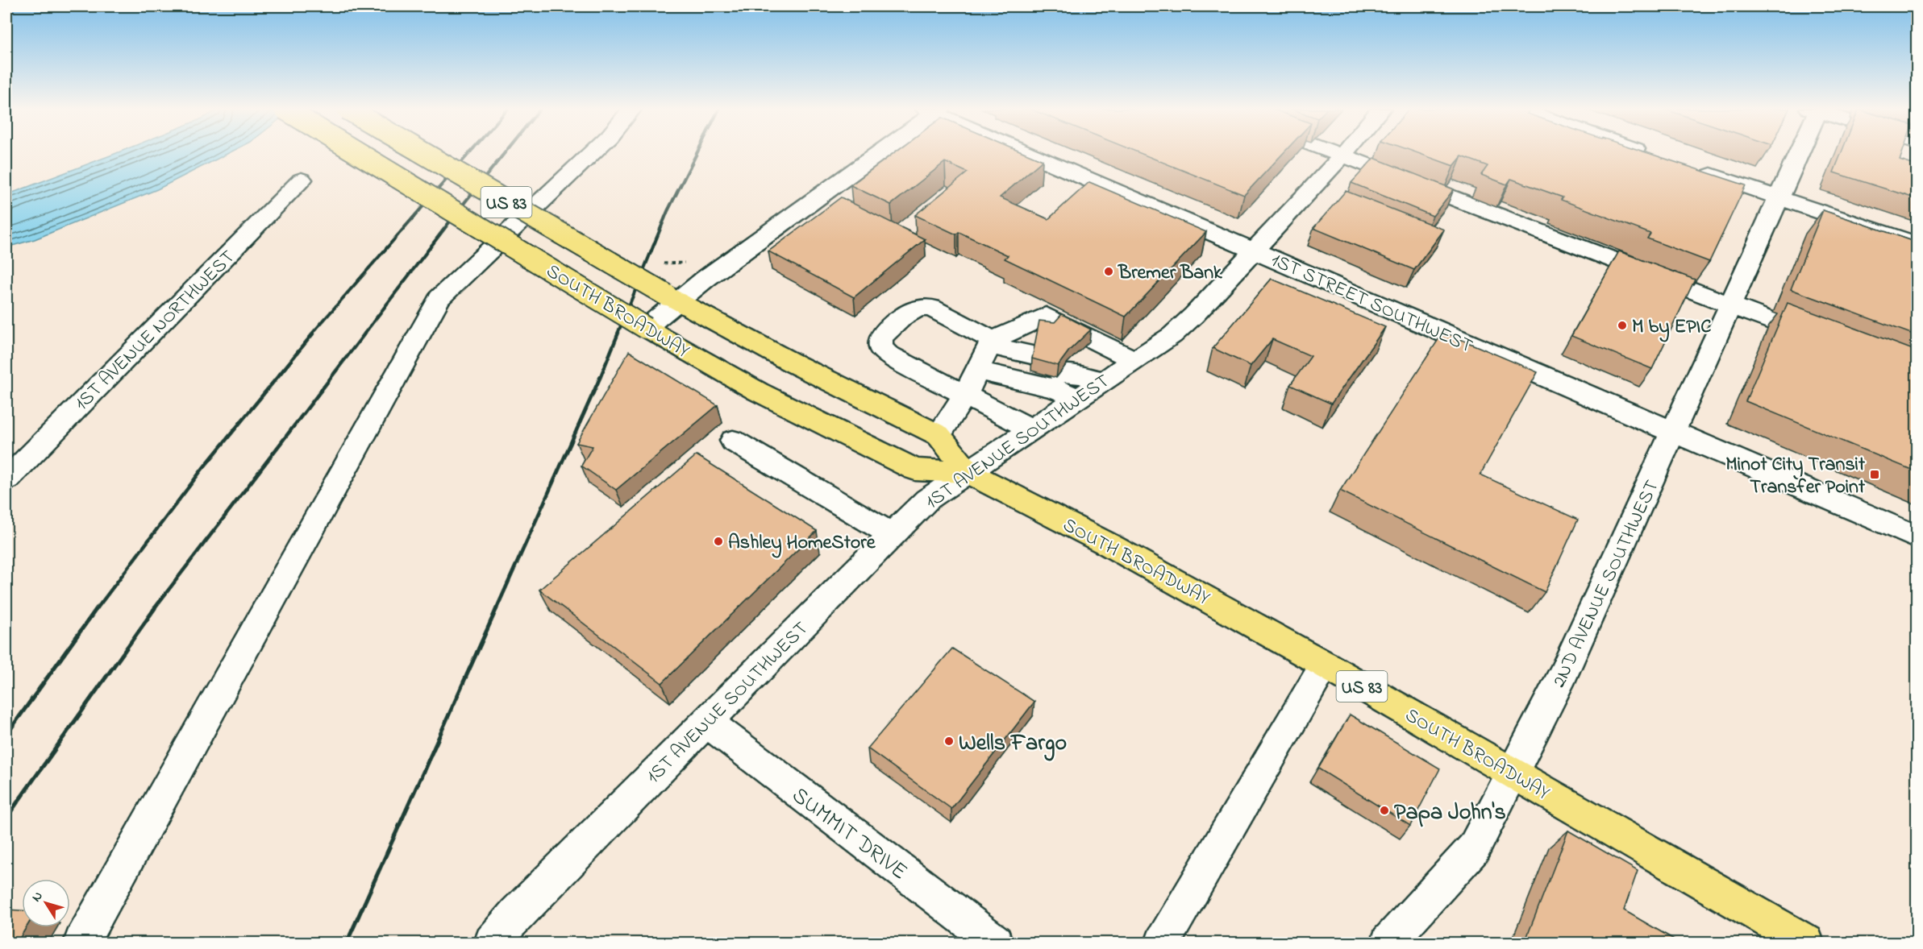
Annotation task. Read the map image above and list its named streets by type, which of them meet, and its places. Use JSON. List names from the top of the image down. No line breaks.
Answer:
{"streets":{"main road":["US 83","SOUTH BROADWAY"],"street":["1ST STREET SOUTHWEST","1ST AVENUE NORTHWEST","1ST AVENUE SOUTHWEST","2ND AVENUE SOUTHWEST","SUMMIT DRIVE"]},"crossings":[["1ST STREET SOUTHWEST","1ST AVENUE SOUTHWEST"],["1ST STREET SOUTHWEST","2ND AVENUE SOUTHWEST"],["SOUTH BROADWAY","1ST AVENUE SOUTHWEST"],["SOUTH BROADWAY","2ND AVENUE SOUTHWEST"],["1ST AVENUE SOUTHWEST","SUMMIT DRIVE"]],"places":{"other":["Bremer Bank","M by EPIC","Ashley HomeStore","Wells Fargo","Papa John's"],"transit":["Minot City Transit Transfer Point"]},"north":"top left"}
